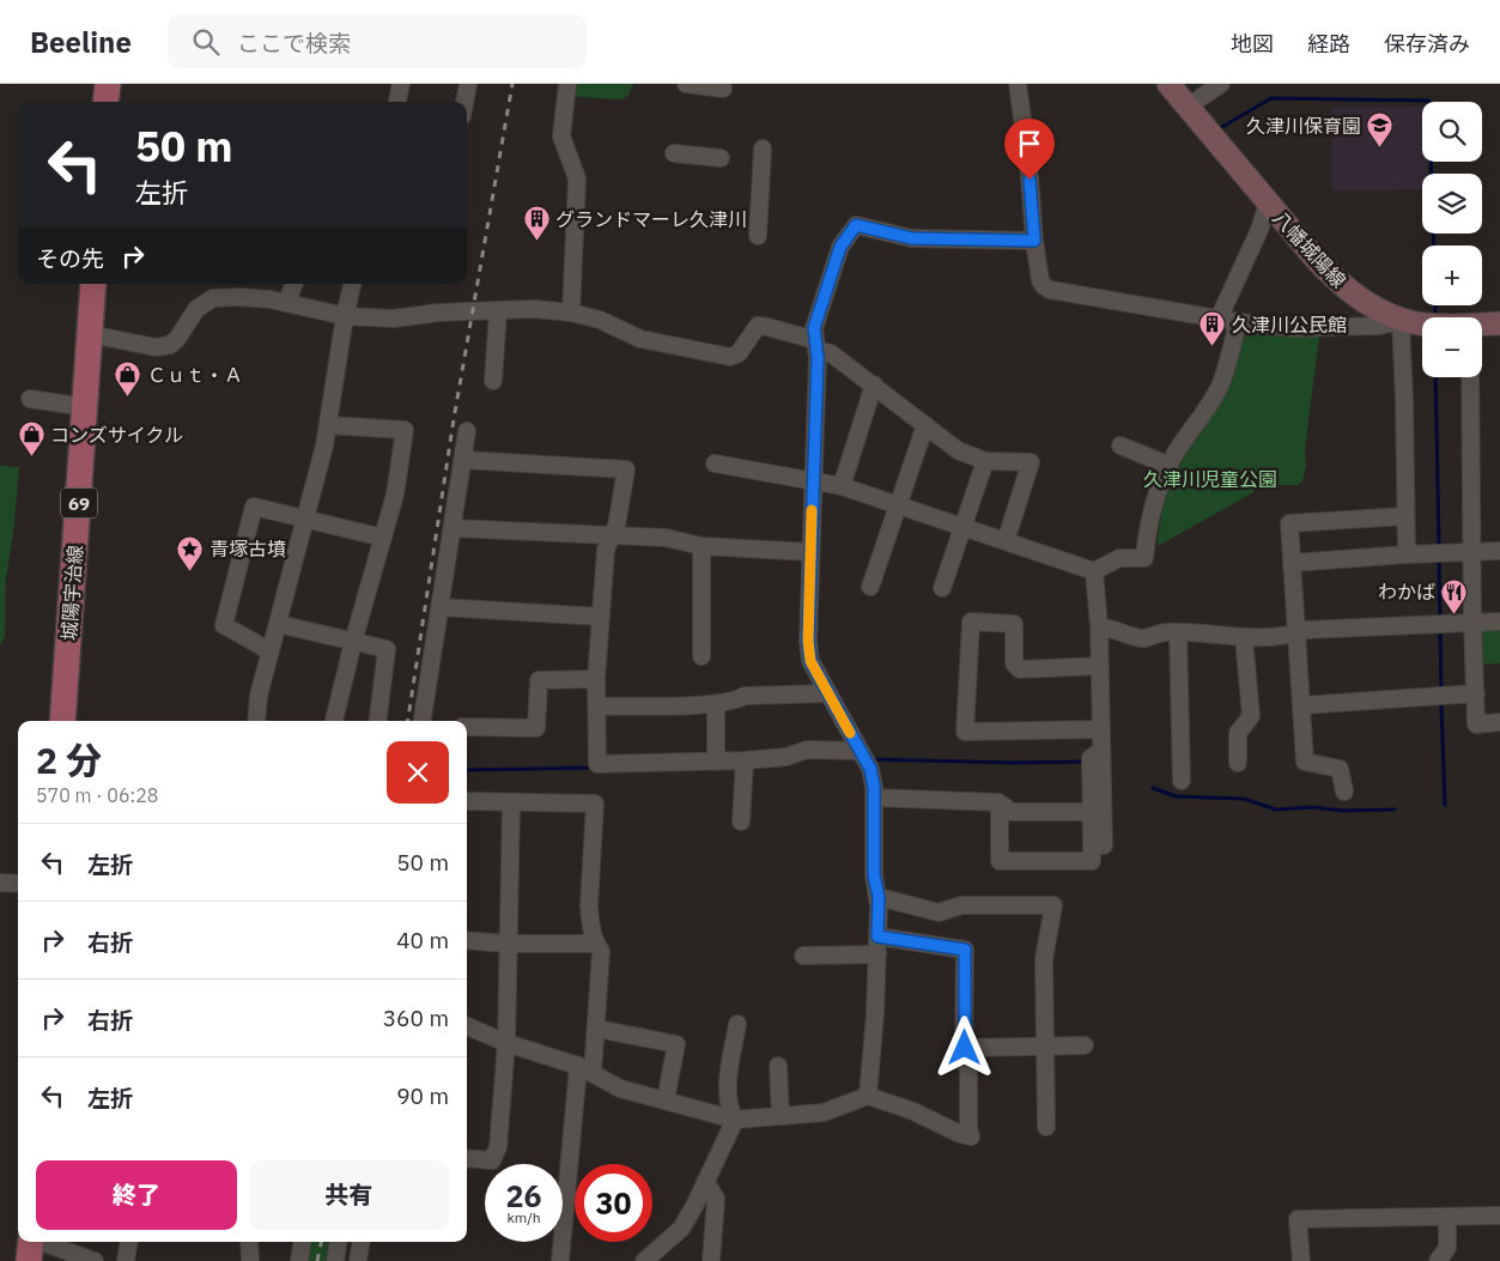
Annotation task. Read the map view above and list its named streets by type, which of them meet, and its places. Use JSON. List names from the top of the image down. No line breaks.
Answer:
{"streets":{"main road":["八幡城陽線","69","城陽宇治線"]},"parks":["久津川児童公園"],"places":{"school or university":["久津川保育園"],"building":["グランドマーレ久津川","久津川公民館"],"shop":["Ｃｕｔ・Ａ","コンズサイクル"],"place":["青塚古墳"],"restaurant":["わかば"]},"page":{"header":"Beeline","search":"ここで検索","nav":["地図","経路","保存済み"],"map_buttons":["+","−"],"turn":["50 m","左折"],"then":"その先","heading":["2 分","570 m · 06:28"],"list":[{"name":"左折","value":"50 m"},{"name":"右折","value":"40 m"},{"name":"右折","value":"360 m"},{"name":"左折","value":"90 m"}],"buttons":["終了","共有"],"speed":"26 km/h","limit":"30"}}
